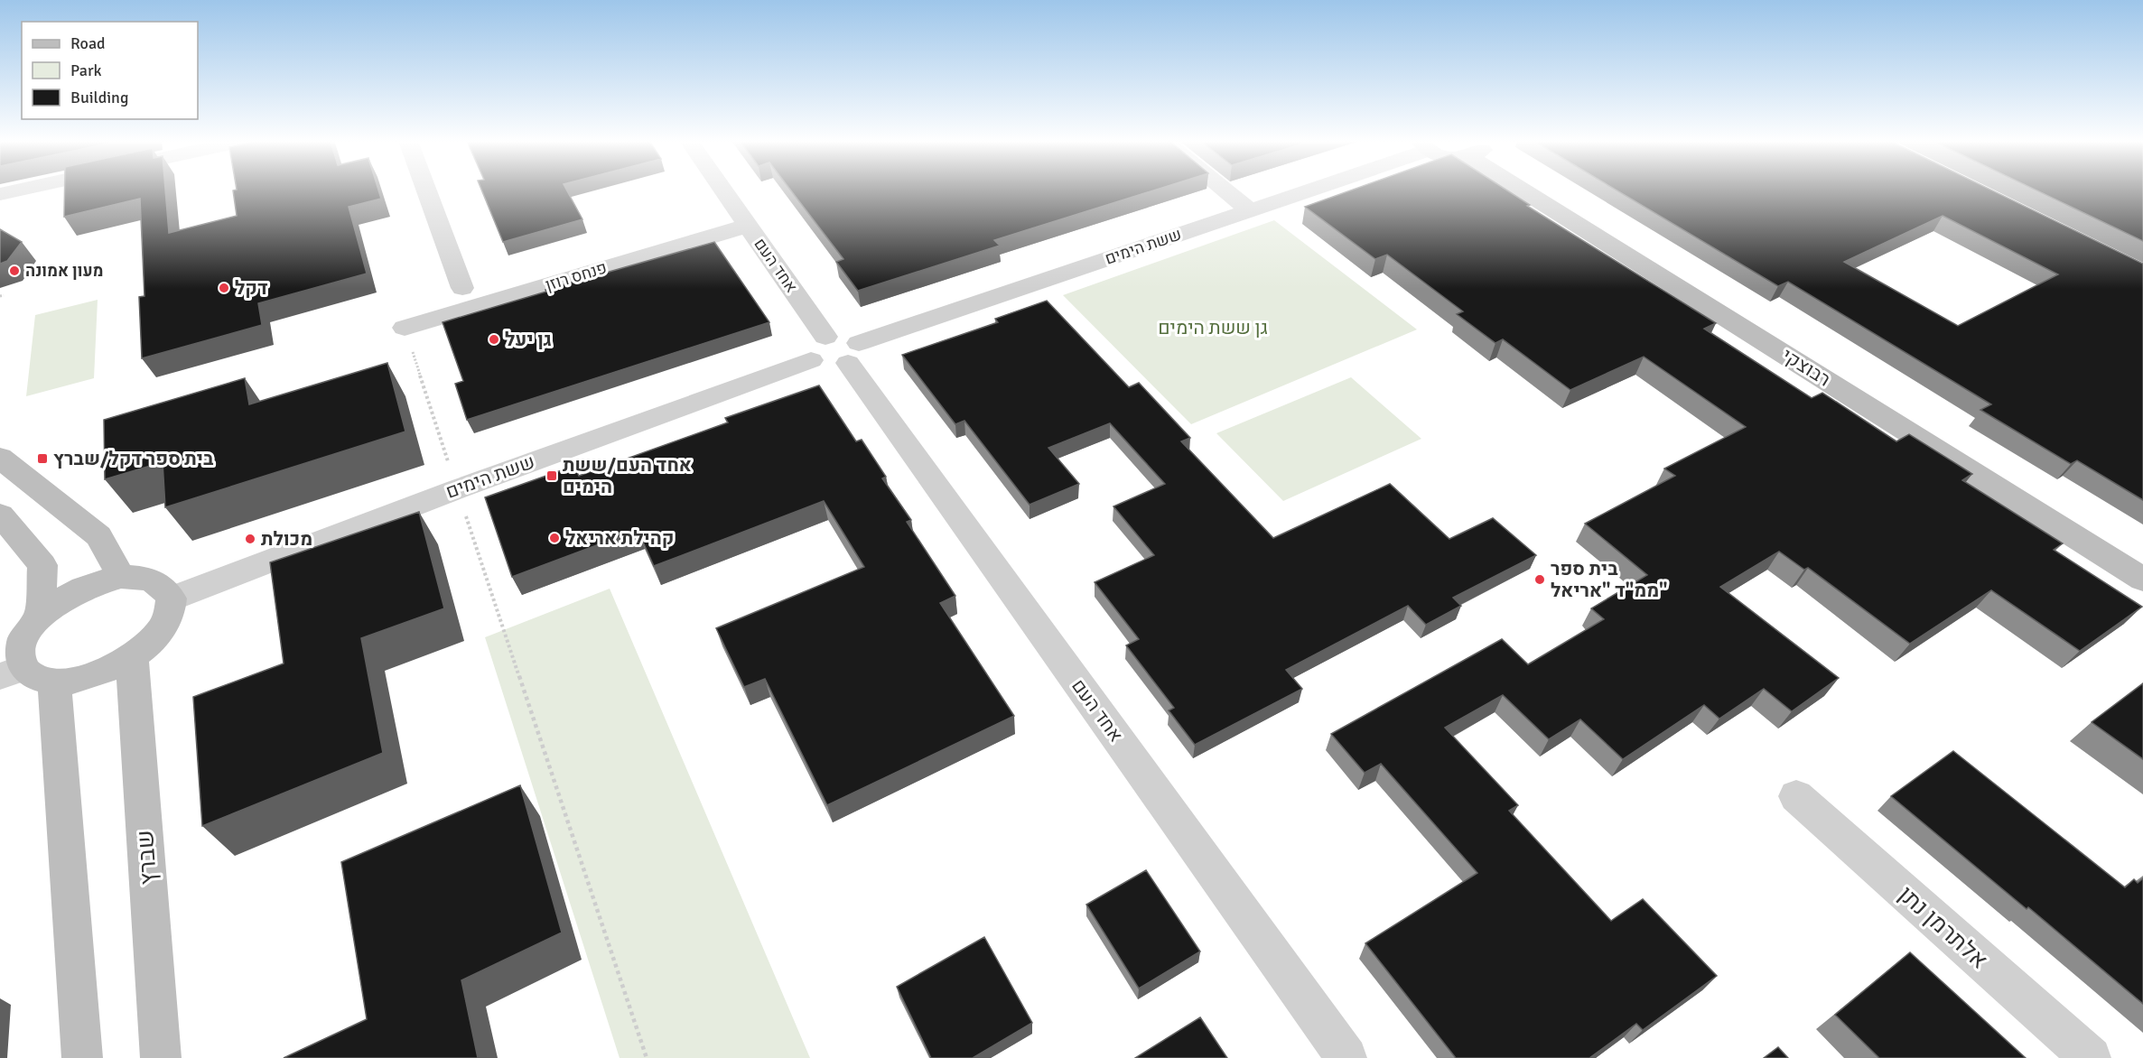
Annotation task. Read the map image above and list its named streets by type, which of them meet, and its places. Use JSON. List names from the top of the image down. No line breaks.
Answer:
{"streets":{"street":["ששת הימים","אחד העם","פנחס רוזן","רבוצקי","שברץ","אלתרמן נתן"]},"crossings":[["ששת הימים","אחד העם"],["אחד העם","פנחס רוזן"]],"parks":["גן ששת הימים"],"places":{"other":["מעון אמונה","דקל","גן יעל","קהילת אריאל","מכולת","בית ספר ממ\"ד \"אריאל\""],"transit":["בית ספר דקל/שברץ","אחד העם/ששת הימים"]},"legend":["Road","Park","Building"]}
